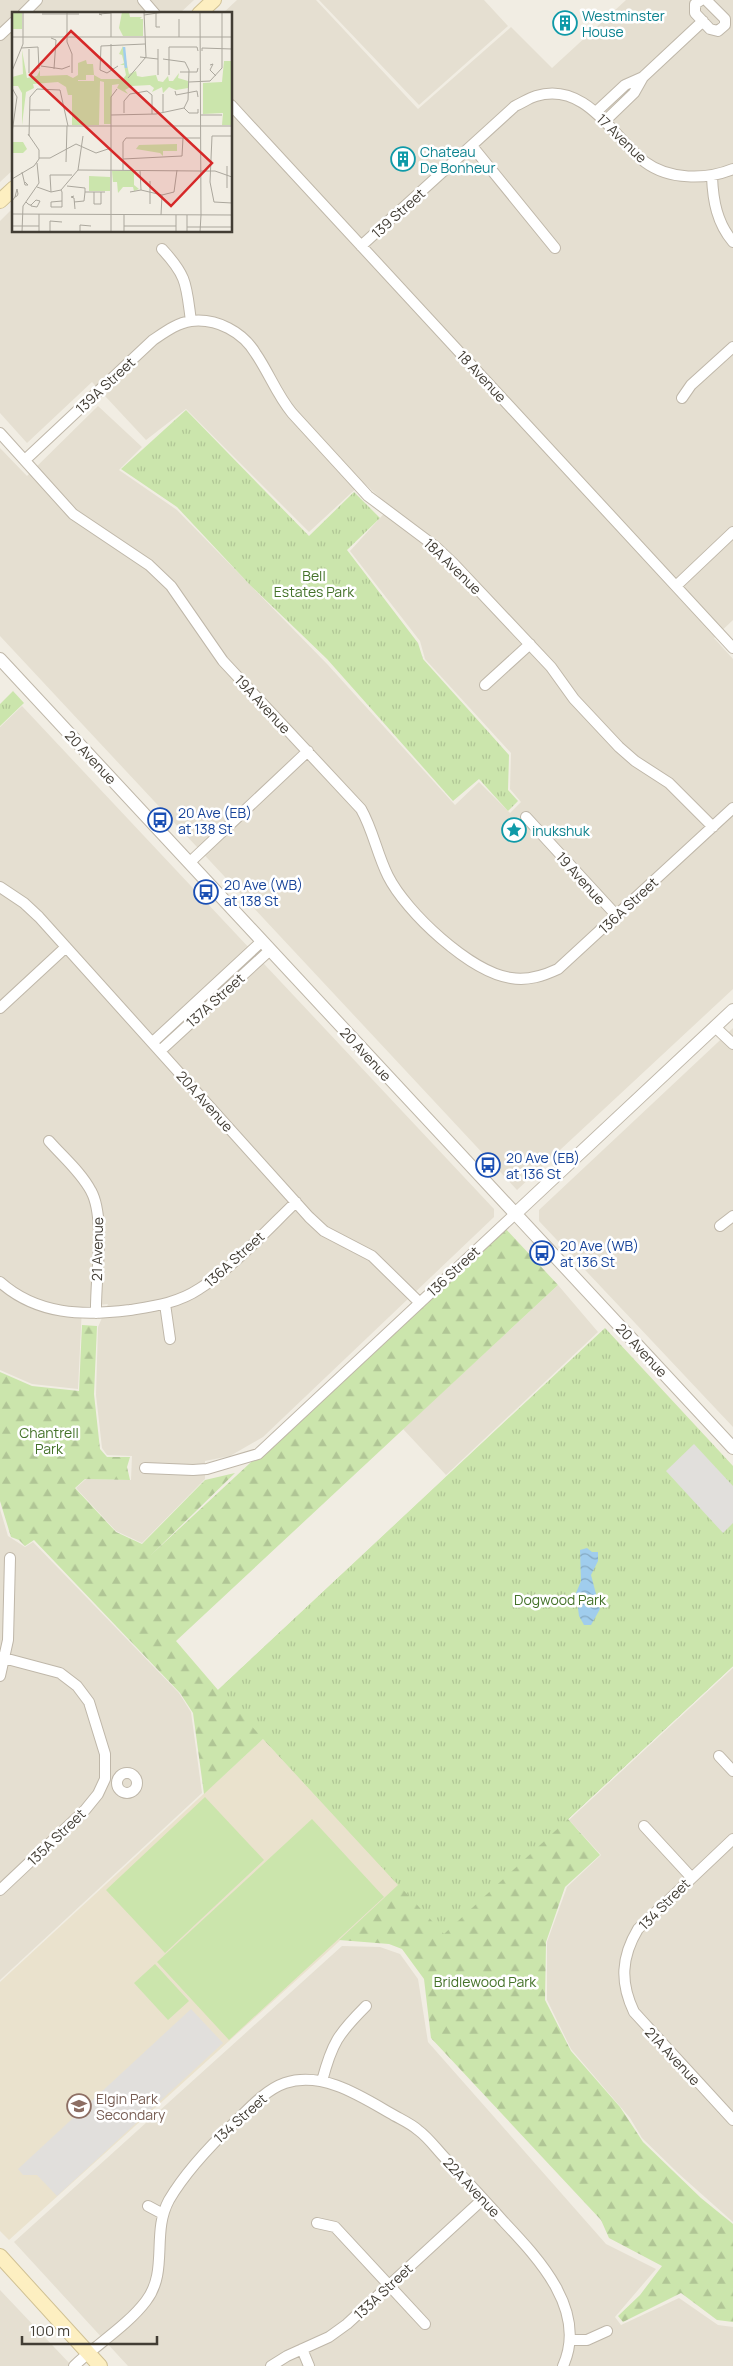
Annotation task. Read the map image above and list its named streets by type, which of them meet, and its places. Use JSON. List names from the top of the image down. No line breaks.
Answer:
{"streets":{"street":["17 Avenue","139 Street","18 Avenue","139A Street","18A Avenue","19A Avenue","20 Avenue","19 Avenue","136A Street","137A Street","20A Avenue","21 Avenue","136 Street","135A Street","134 Street","21A Avenue","22A Avenue","133A Street"]},"crossings":[["17 Avenue","139 Street"],["139 Street","18 Avenue"],["139A Street","18A Avenue"],["139A Street","19A Avenue"],["18A Avenue","136A Street"],["19A Avenue","136A Street"],["20 Avenue","137A Street"],["20 Avenue","136 Street"],["19 Avenue","136A Street"],["136A Street","20A Avenue"],["136A Street","21 Avenue"],["137A Street","20A Avenue"],["20A Avenue","136 Street"],["134 Street","21A Avenue"],["134 Street","22A Avenue"],["22A Avenue","133A Street"]],"parks":["Bell Estates Park","Chantrell Park","Dogwood Park","Bridlewood Park"],"places":{"building":["Westminster House","Chateau De Bonheur"],"bus stop":["20 Ave (EB) at 138 St","20 Ave (WB) at 138 St","20 Ave (EB) at 136 St","20 Ave (WB) at 136 St"],"place":["inukshuk"],"school or university":["Elgin Park Secondary"]},"scale_bar":"100 m"}
